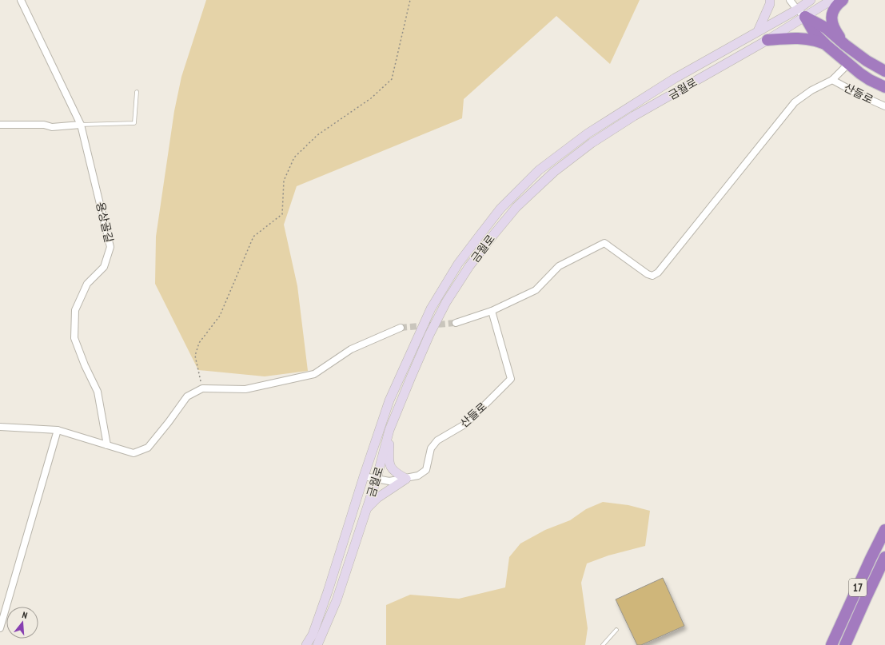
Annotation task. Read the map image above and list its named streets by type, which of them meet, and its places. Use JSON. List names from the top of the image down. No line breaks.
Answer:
{"streets":{"highway":["17"],"main road":["금월로"],"street":["산들로","용상골길"]},"crossings":[["금월로","산들로"]],"north":"top"}
